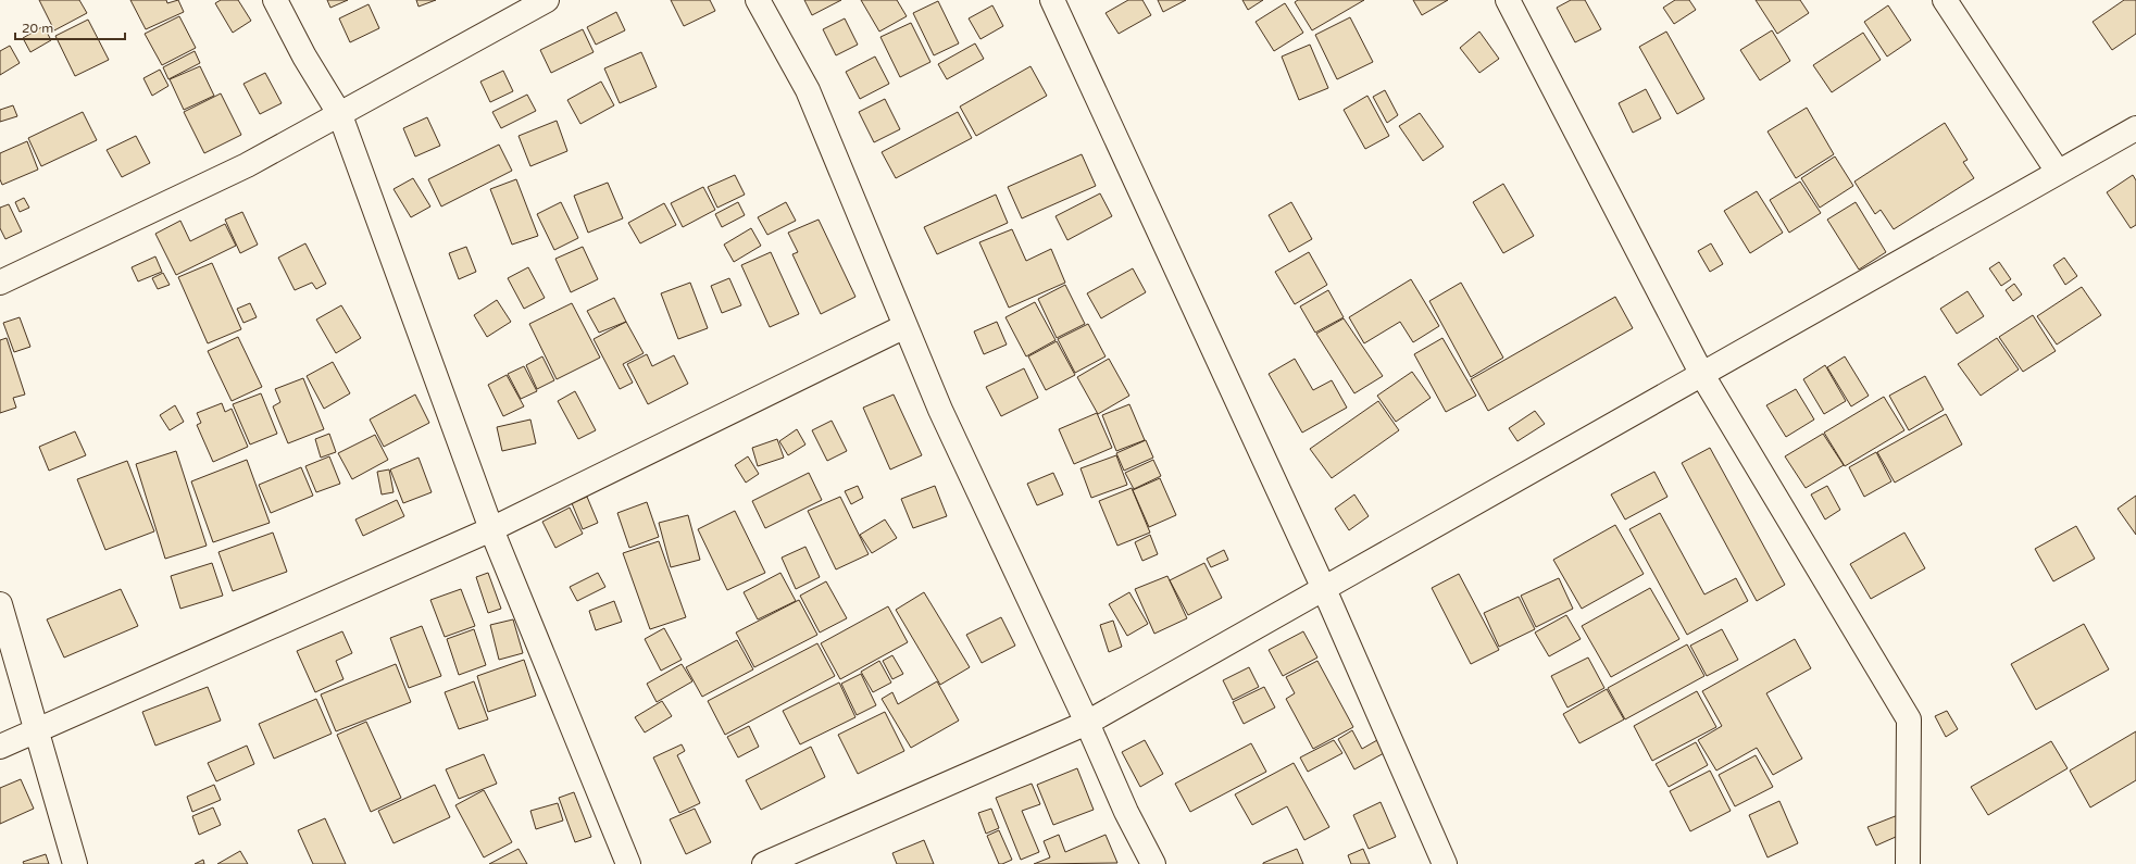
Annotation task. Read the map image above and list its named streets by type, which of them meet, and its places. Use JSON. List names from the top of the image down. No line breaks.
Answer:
{"scale_bar":"20 m"}
